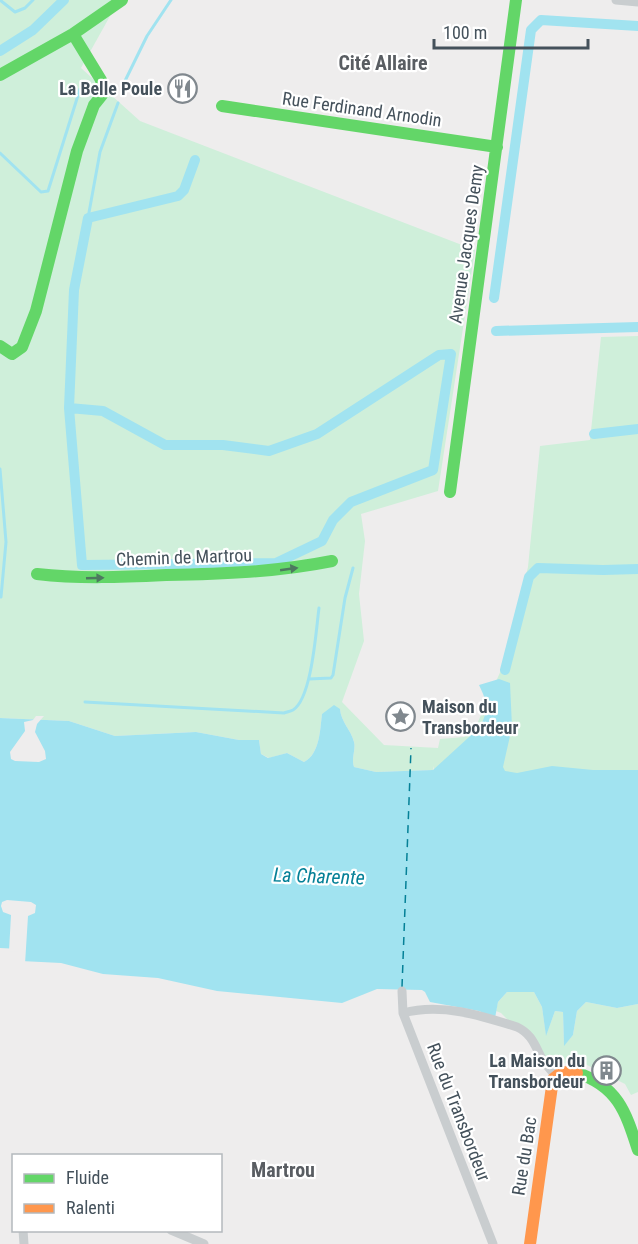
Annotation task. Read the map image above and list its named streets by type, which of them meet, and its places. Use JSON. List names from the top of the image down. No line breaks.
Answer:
{"streets":{"street":["Rue Ferdinand Arnodin","Avenue Jacques Demy","Chemin de Martrou","Rue du Transbordeur","Rue du Bac"]},"crossings":[["Rue Ferdinand Arnodin","Avenue Jacques Demy"]],"one_way":["Chemin de Martrou"],"districts":["Cité Allaire","Martrou"],"water":["La Charente"],"places":{"restaurant":["La Belle Poule"],"place":["Maison du Transbordeur"],"building":["La Maison du Transbordeur"]},"legend":["Fluide","Ralenti"],"scale_bar":"100 m"}
